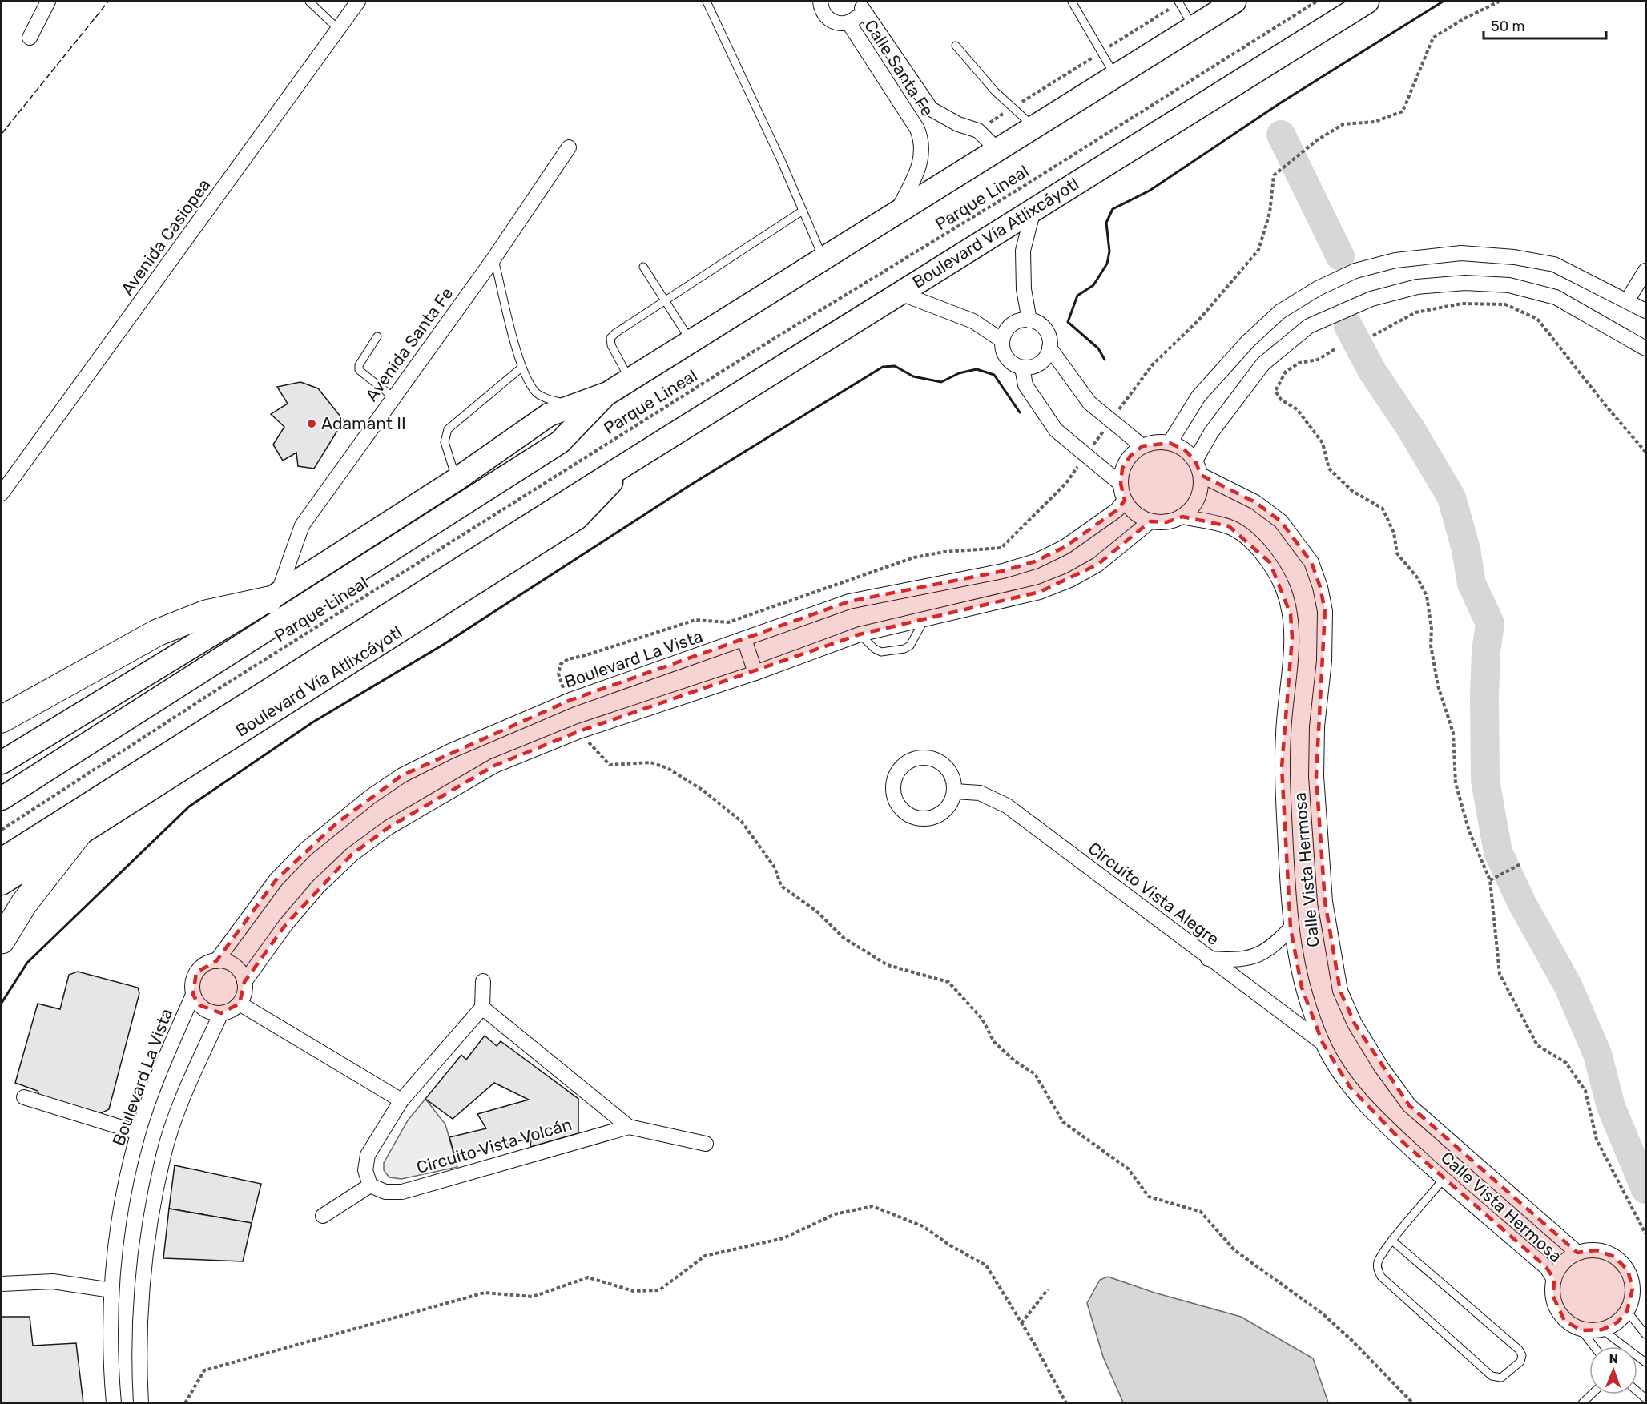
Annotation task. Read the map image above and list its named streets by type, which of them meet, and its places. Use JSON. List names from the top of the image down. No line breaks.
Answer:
{"streets":{"main road":["Boulevard Vía Atlixcáyotl"],"street":["Calle Santa Fe","Avenida Casiopea","Avenida Santa Fe","Boulevard La Vista","Calle Vista Hermosa","Circuito Vista Alegre","Circuito Vista Volcán"],"path":["Parque Lineal"]},"crossings":[["Boulevard La Vista","Calle Vista Hermosa"],["Calle Vista Hermosa","Circuito Vista Alegre"]],"places":["Adamant II"],"scale_bar":"50 m","north":"top"}
